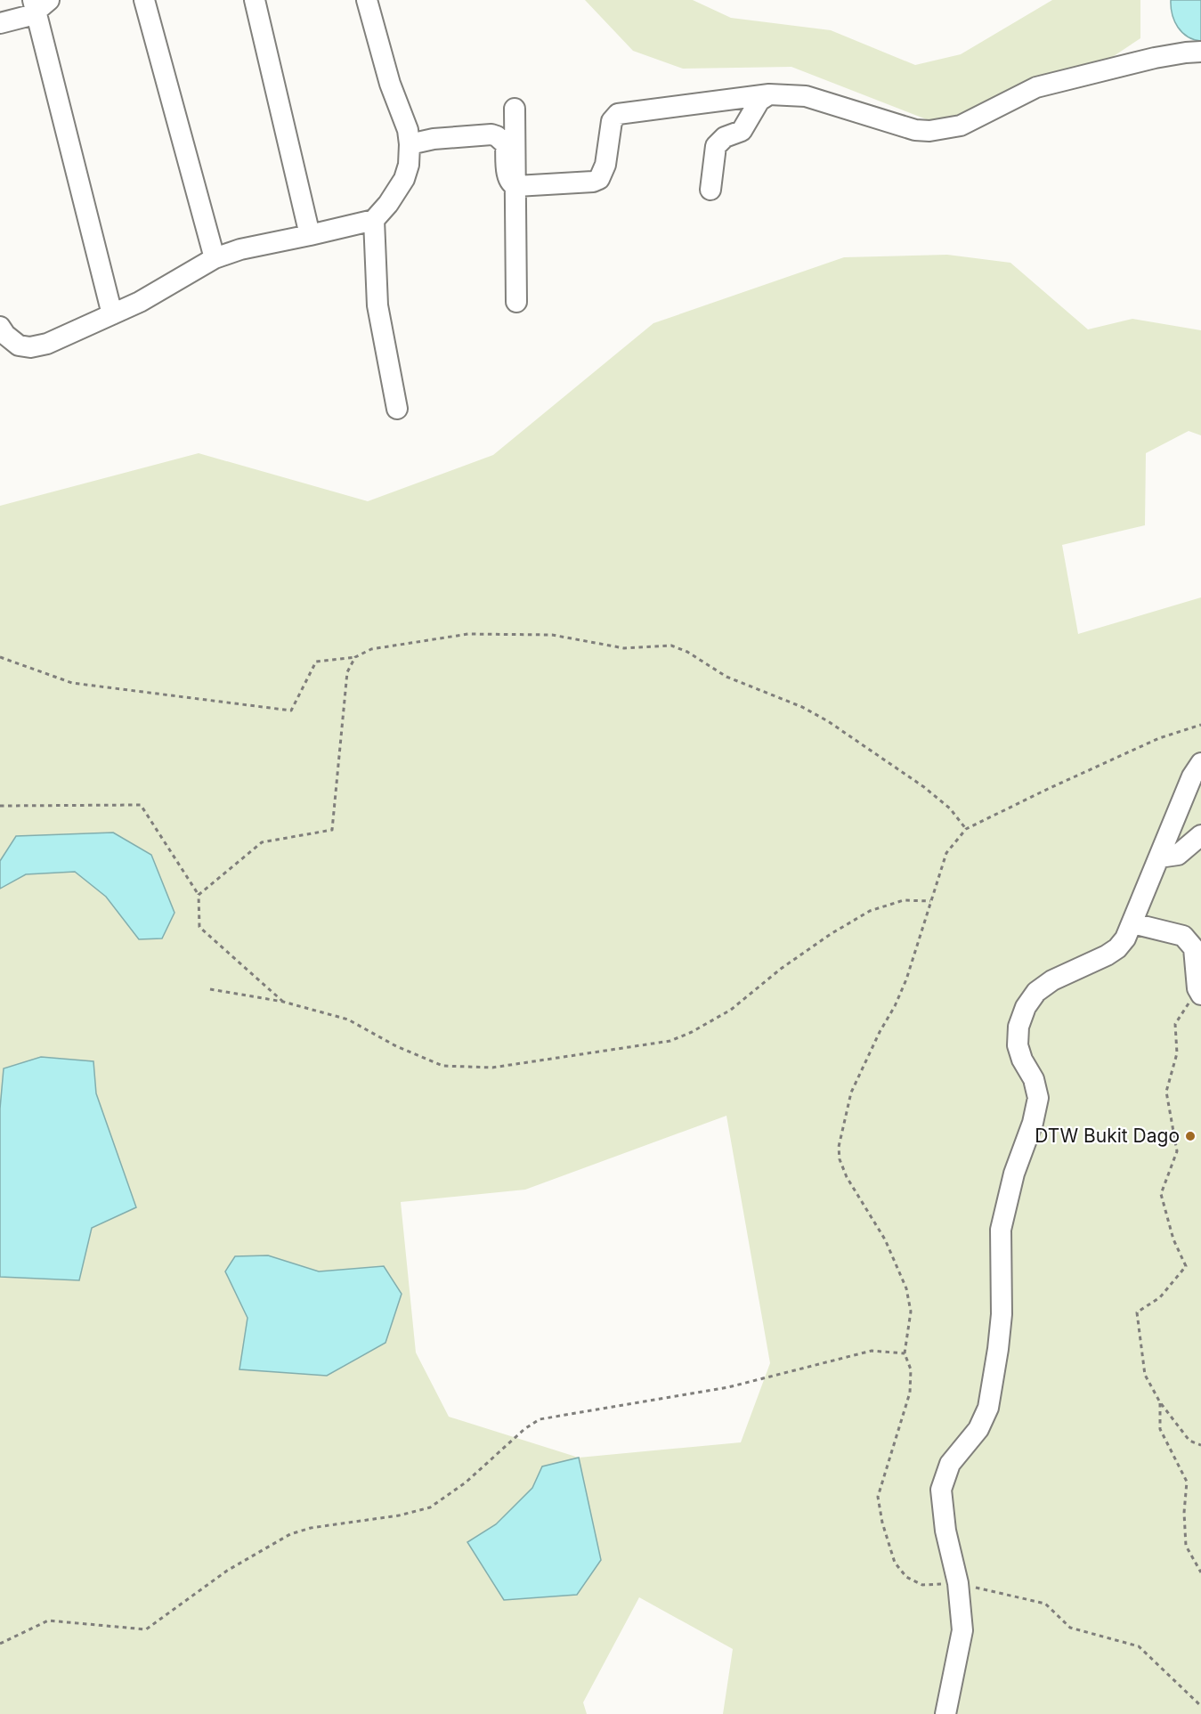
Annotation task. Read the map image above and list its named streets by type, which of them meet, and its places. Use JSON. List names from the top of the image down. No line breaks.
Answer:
{"places":["DTW Bukit Dago"]}
